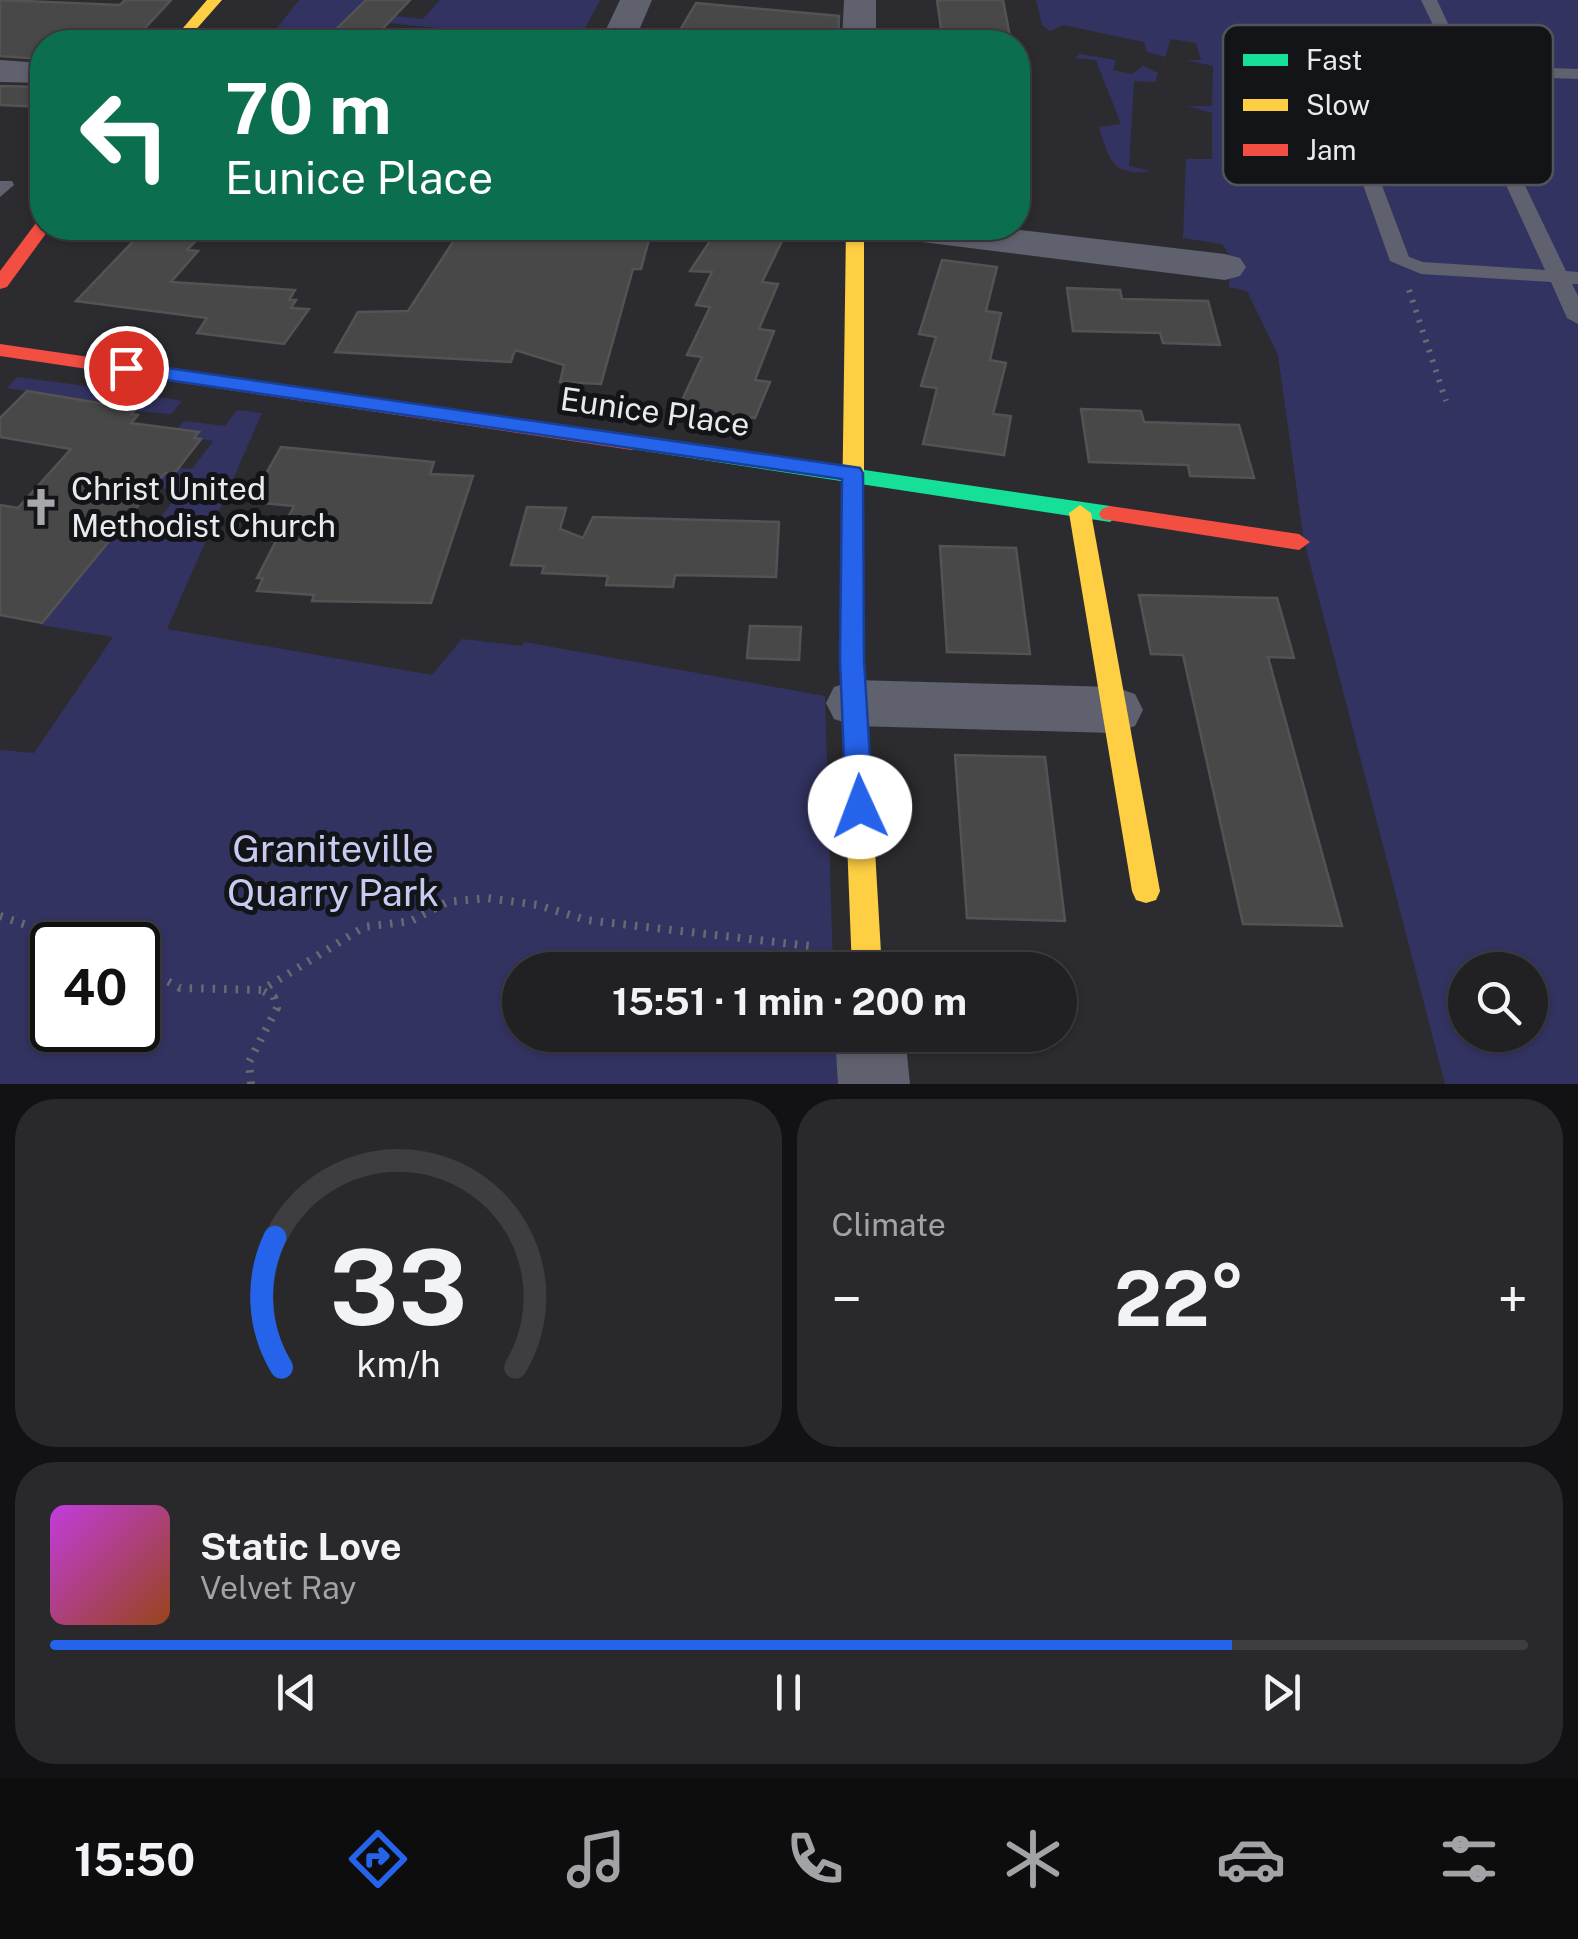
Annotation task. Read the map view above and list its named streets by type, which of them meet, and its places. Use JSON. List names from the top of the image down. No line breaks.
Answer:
{"streets":{"street":["Eunice Place"]},"parks":["Graniteville Quarry Park"],"places":{"church":["Christ United Methodist Church"]},"legend":["Fast","Slow","Jam"],"page":{"turn":["70 m","Eunice Place"],"limit":"40","trip":"15:51 · 1 min · 200 m","tile":"Climate","heat":["−","22°","+"],"song":["Static Love","Velvet Ray"],"tabs":"15:50","gauge":["33","km/h"]}}
